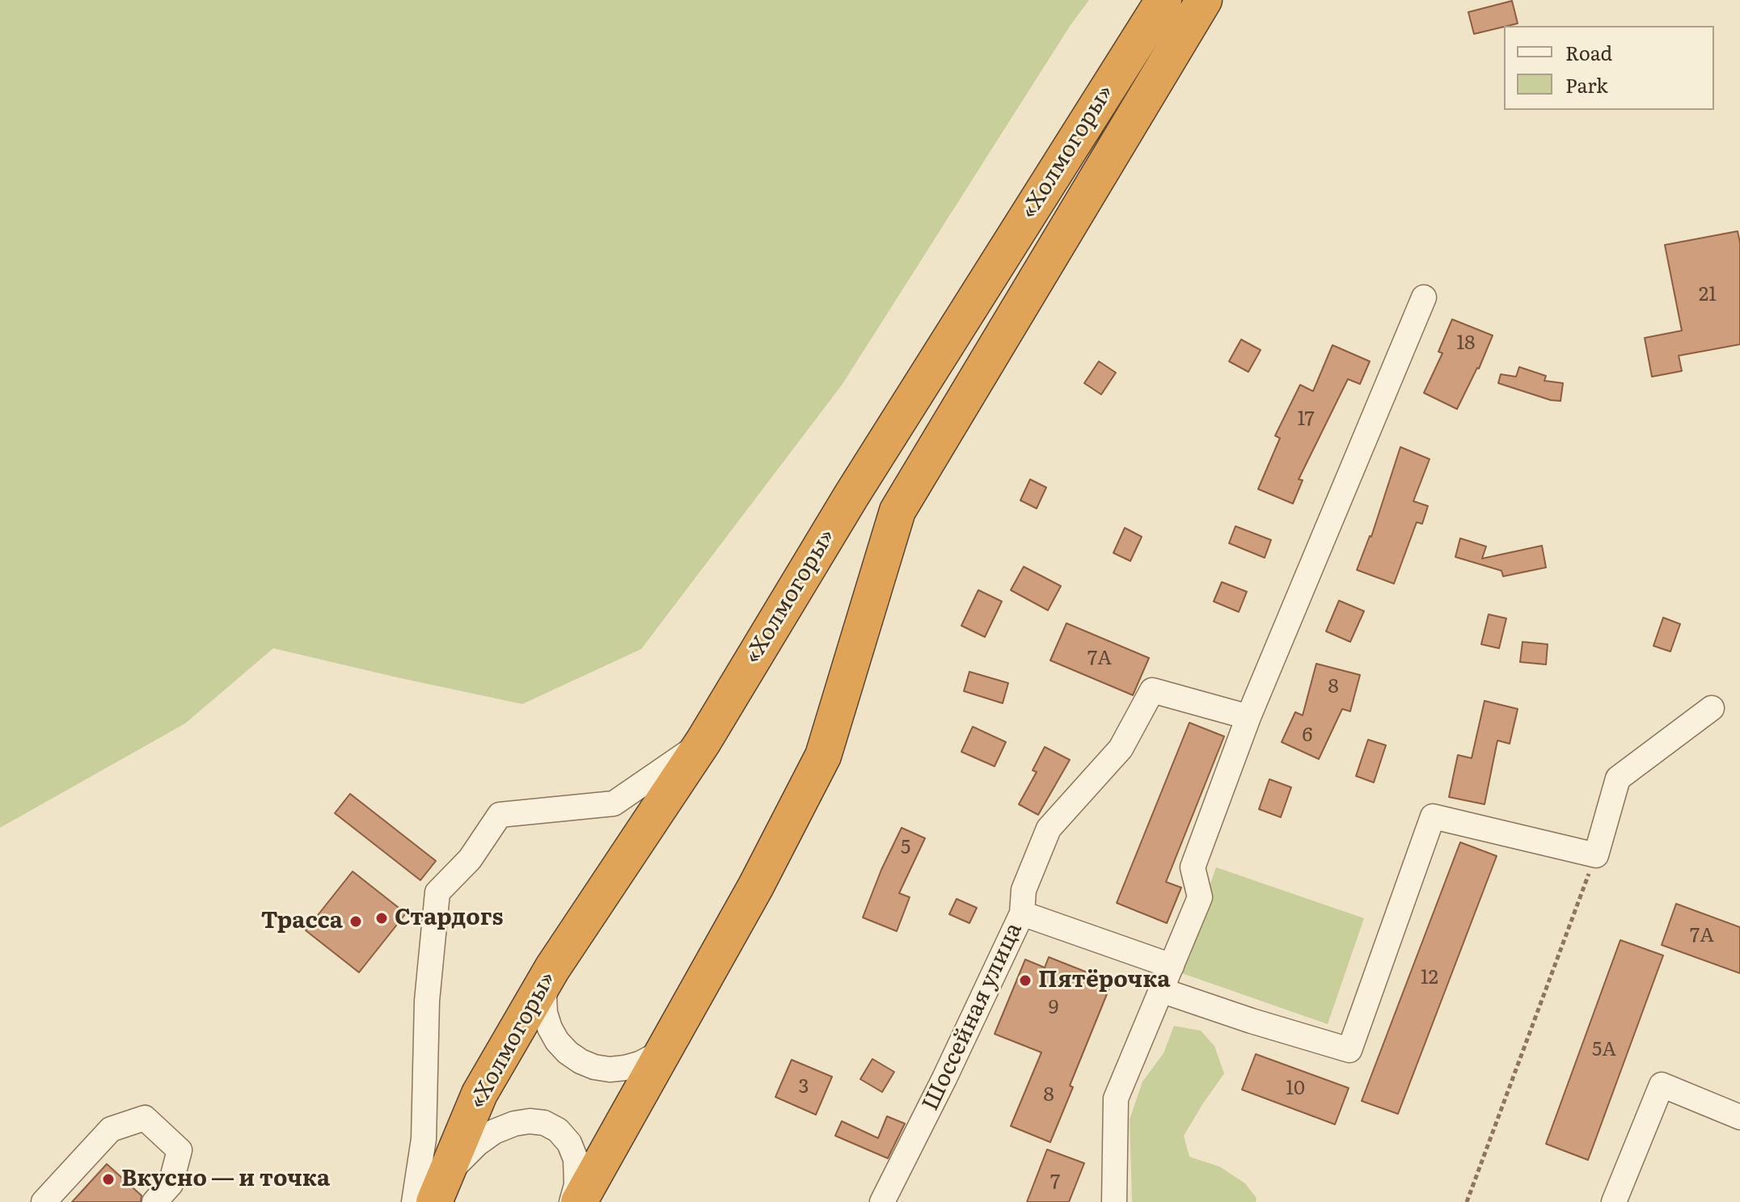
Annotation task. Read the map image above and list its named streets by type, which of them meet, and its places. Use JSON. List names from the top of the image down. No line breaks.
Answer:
{"streets":{"highway":["«Холмогоры»"],"street":["Шоссейная улица"]},"places":["Стардогs","Трасса","Пятёрочка","Вкусно — и точка"],"house_numbers":["21","18","17","7А","8","6","5","7А","12","9","5А","3","10","8","7"],"legend":["Road","Park"]}
